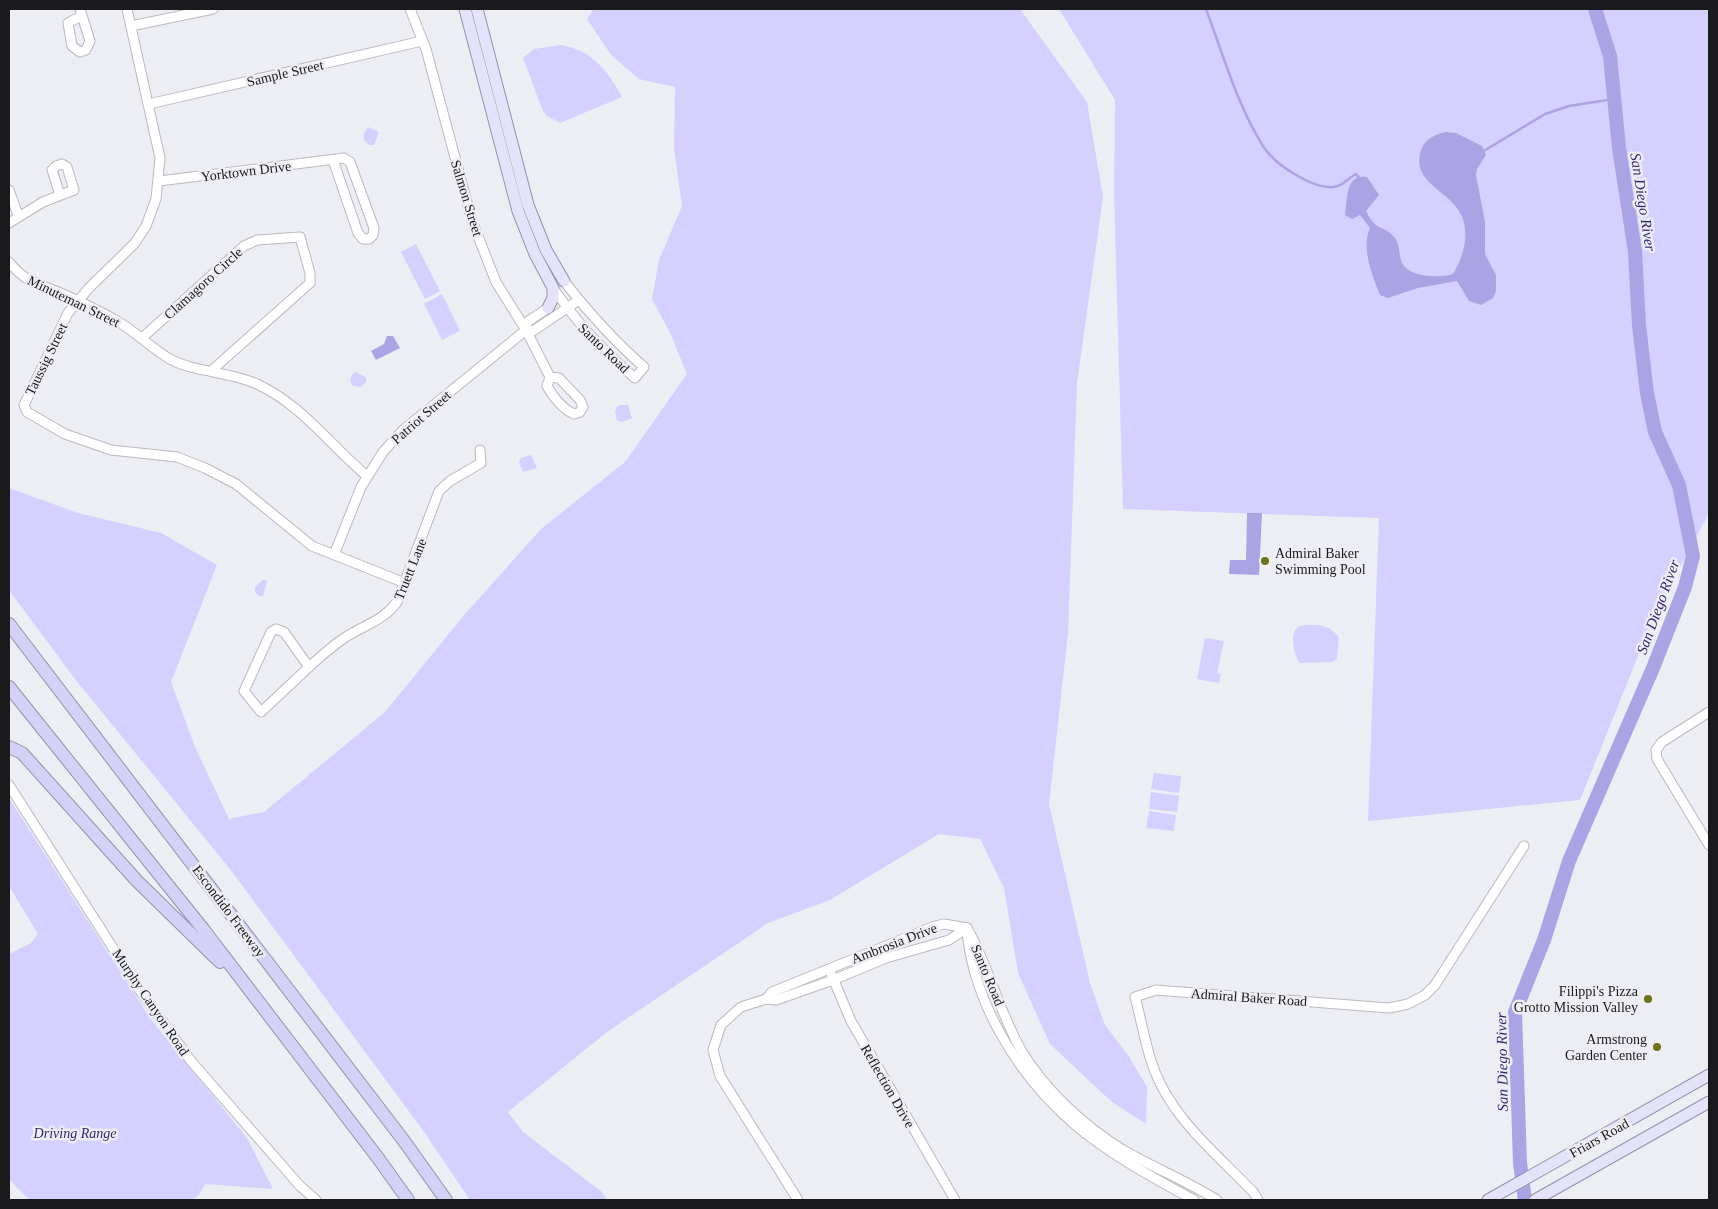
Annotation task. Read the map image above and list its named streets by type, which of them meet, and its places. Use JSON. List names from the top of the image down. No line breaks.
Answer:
{"streets":{"highway":["Escondido Freeway"],"main road":["Santo Road","Friars Road"],"street":["Sample Street","Yorktown Drive","Salmon Street","Clamagoro Circle","Minuteman Street","Taussig Street","Patriot Street","Truett Lane","Ambrosia Drive","Admiral Baker Road","Murphy Canyon Road","Reflection Drive"]},"crossings":[["Sample Street","Salmon Street"],["Sample Street","Taussig Street"],["Yorktown Drive","Taussig Street"],["Salmon Street","Patriot Street"],["Clamagoro Circle","Minuteman Street"],["Minuteman Street","Taussig Street"],["Minuteman Street","Patriot Street"],["Santo Road","Patriot Street"],["Santo Road","Ambrosia Drive"],["Taussig Street","Patriot Street"],["Taussig Street","Truett Lane"],["Ambrosia Drive","Reflection Drive"]],"water":["San Diego River"],"parks":["Driving Range"],"places":["Admiral Baker Swimming Pool","Filippi's Pizza Grotto Mission Valley","Armstrong Garden Center"]}
